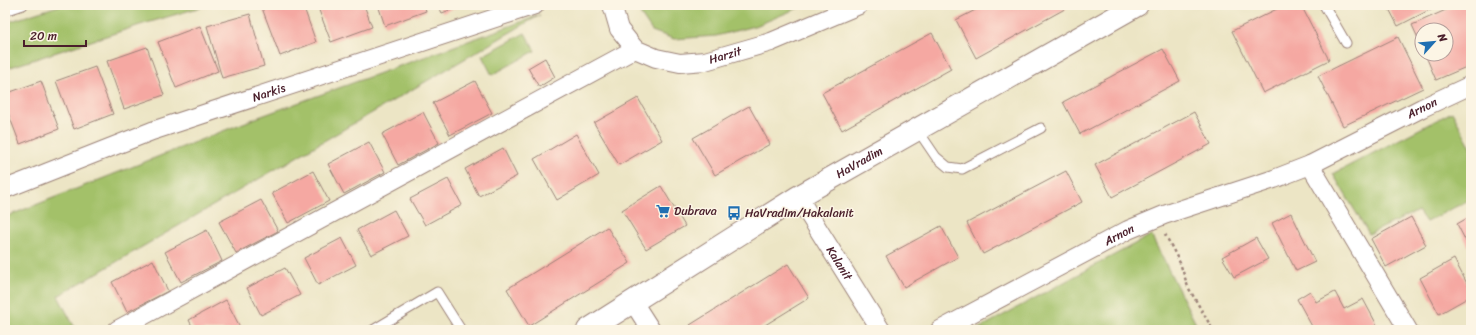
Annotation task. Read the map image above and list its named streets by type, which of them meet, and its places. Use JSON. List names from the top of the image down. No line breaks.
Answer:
{"streets":{"street":["Harzit","Narkis","Arnon","HaVradim","Kalanit"]},"crossings":[["HaVradim","Kalanit"]],"places":{"supermarket":["Dubrava"],"bus stop":["HaVradim/Hakalanit"]},"scale_bar":"20 m","north":"top right"}
